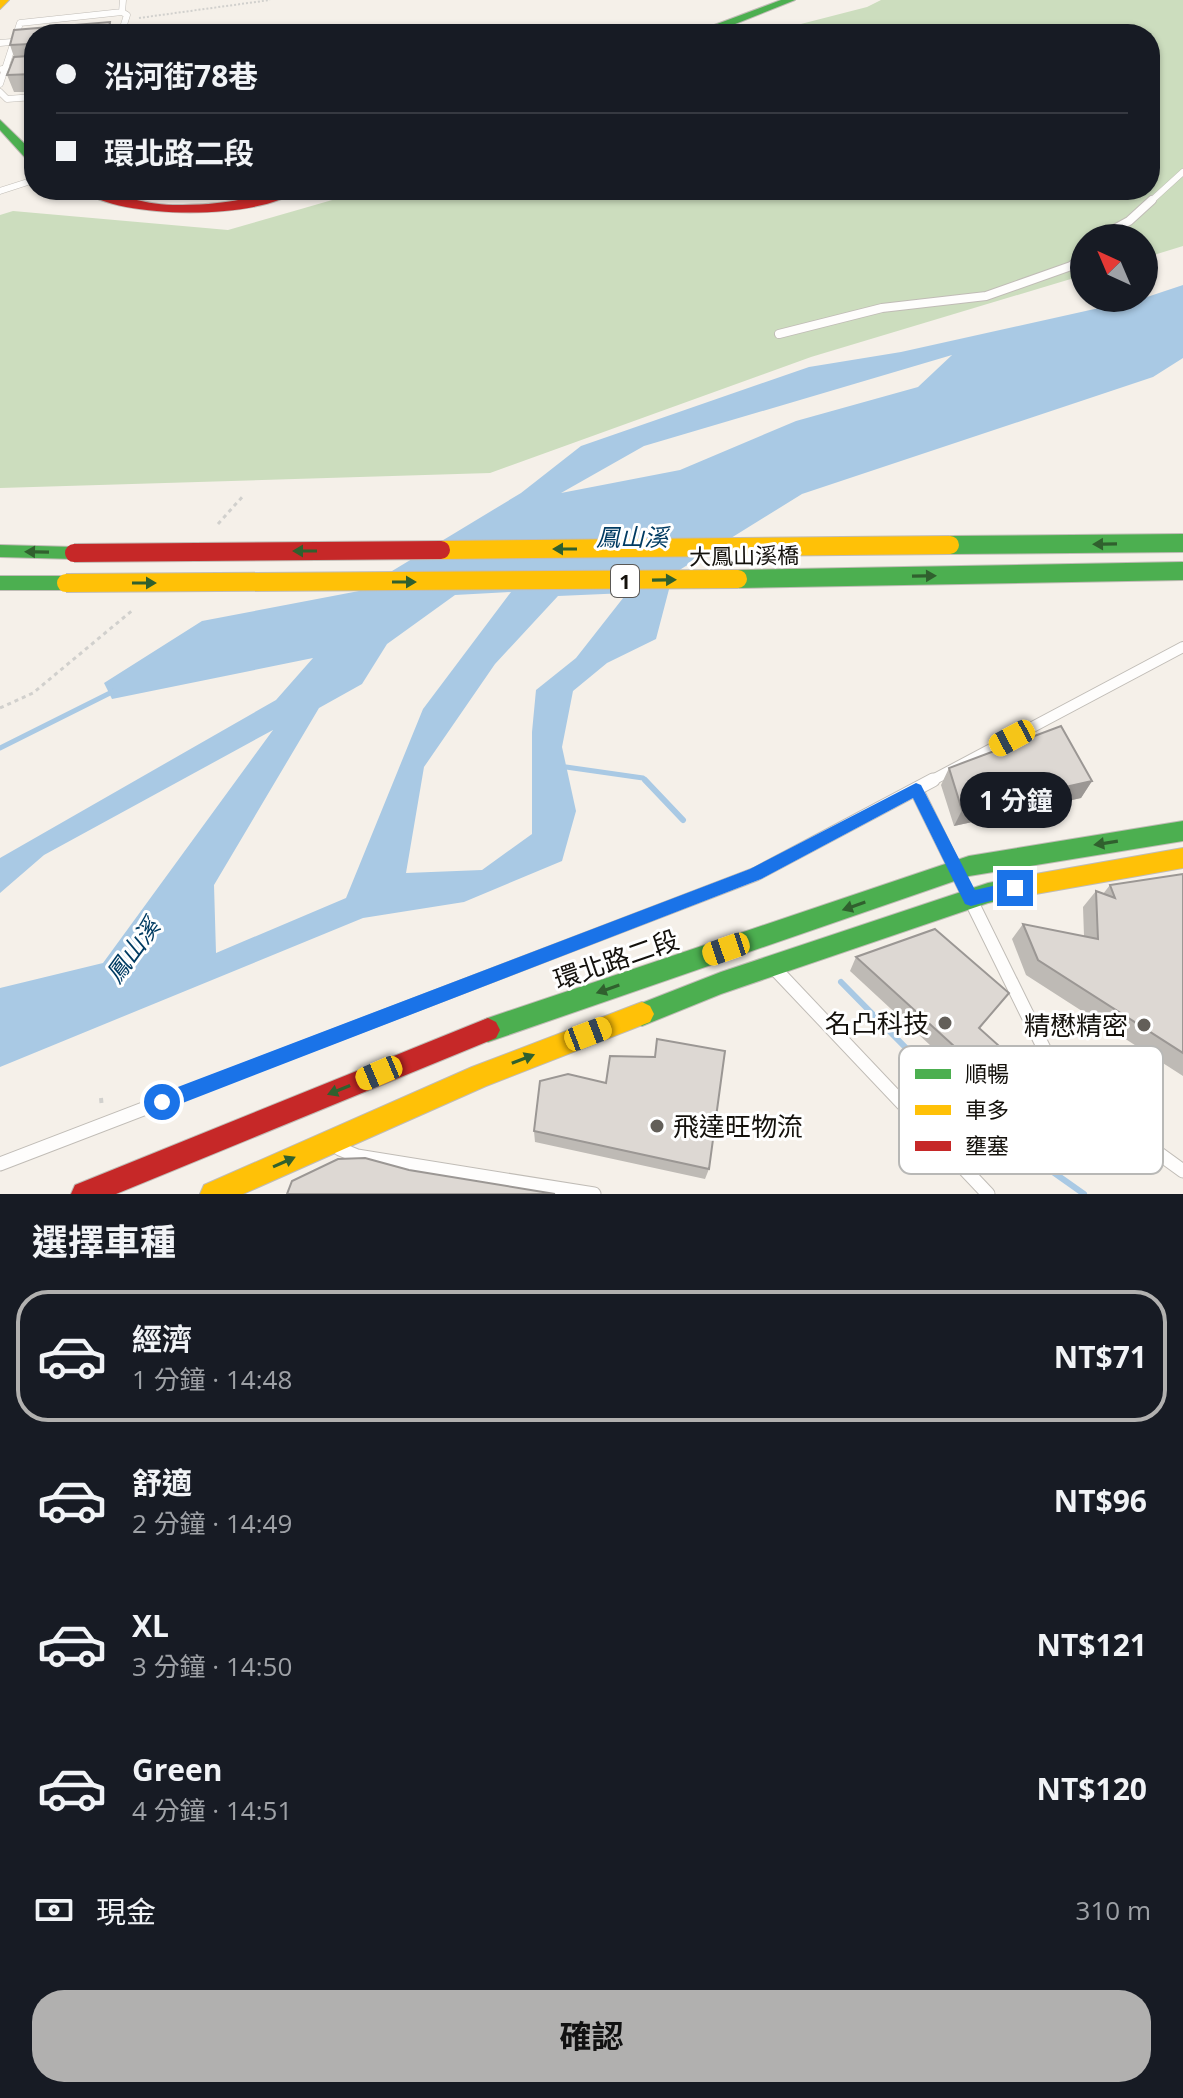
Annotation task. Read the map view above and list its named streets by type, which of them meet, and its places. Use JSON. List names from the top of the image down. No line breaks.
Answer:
{"streets":{"main road":["大鳳山溪橋","1","環北路二段"]},"water":["鳳山溪"],"places":["名凸科技","精懋精密","飛達旺物流"],"legend":["順暢","車多","壅塞"],"north":"top left","page":{"banner":["沿河街78巷","環北路二段"],"bubble":"1 分鐘","heading":"選擇車種","list":[{"name":"經濟","note":"1 分鐘 · 14:48","value":"NT$71"},{"name":"舒適","note":"2 分鐘 · 14:49","value":"NT$96"},{"name":"XL","note":"3 分鐘 · 14:50","value":"NT$121"},{"name":"Green","note":"4 分鐘 · 14:51","value":"NT$120"}],"pay":["現金","310 m"],"buttons":"確認"}}
